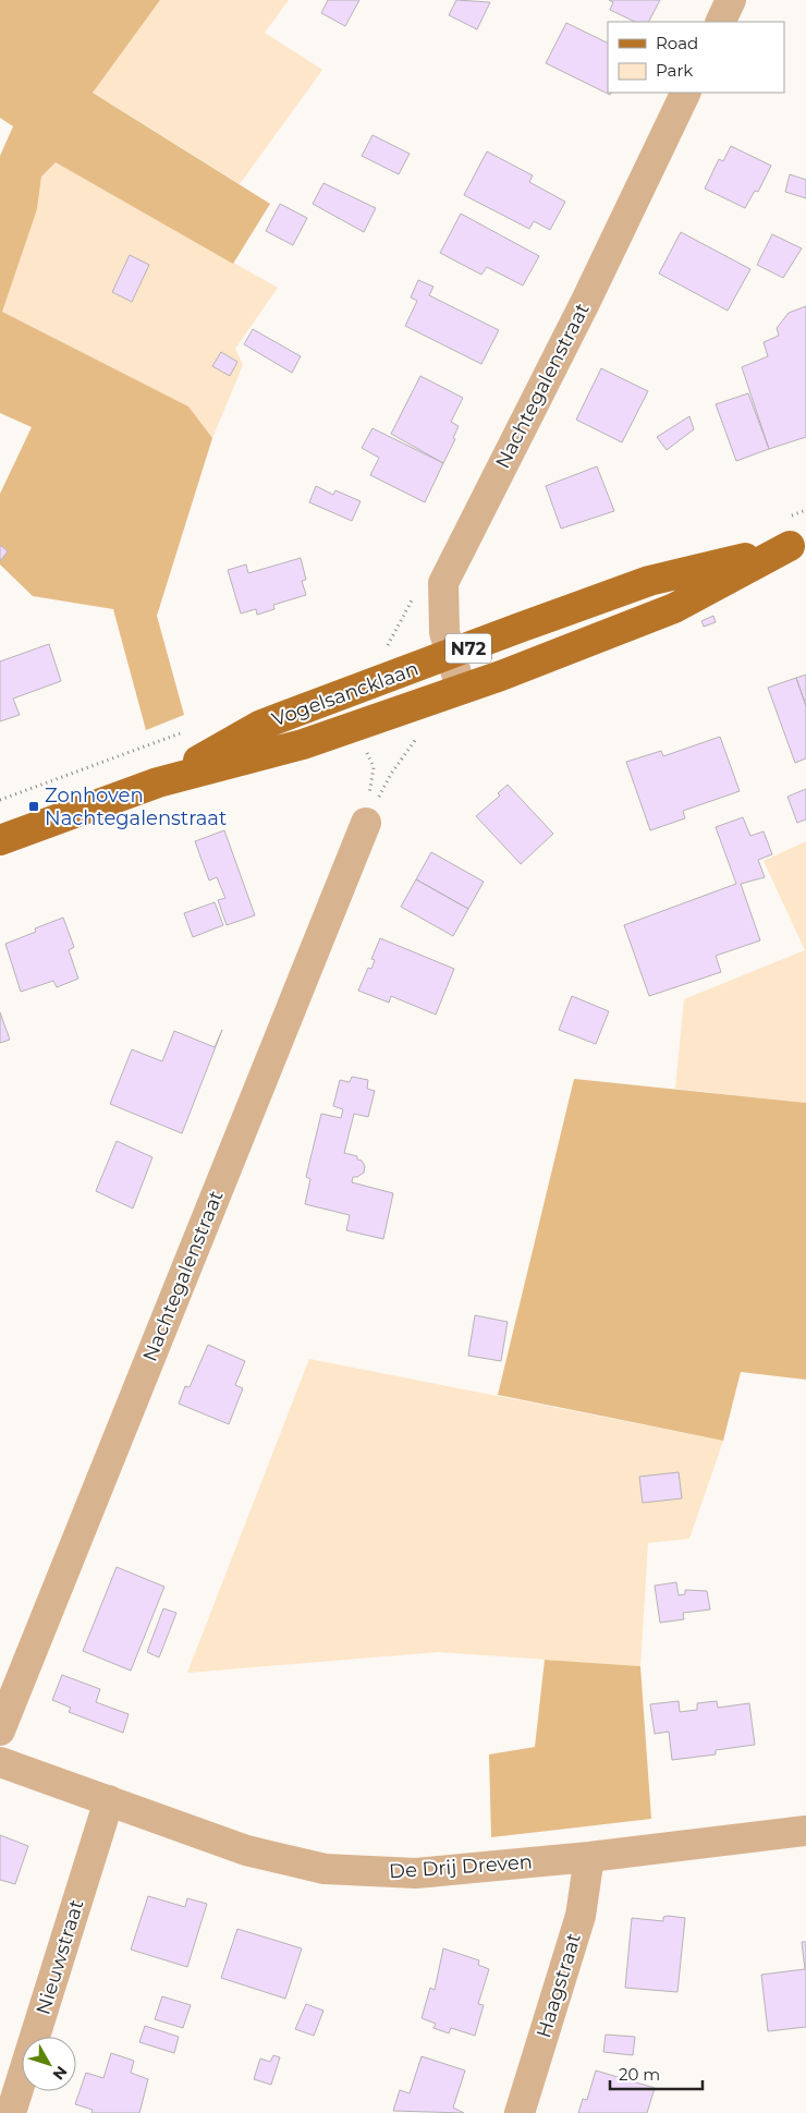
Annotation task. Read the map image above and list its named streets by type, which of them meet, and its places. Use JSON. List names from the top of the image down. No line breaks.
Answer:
{"streets":{"main road":["N72","Vogelsancklaan"],"street":["Nachtegalenstraat","De Drij Dreven","Nieuwstraat","Haagstraat"]},"crossings":[["Nachtegalenstraat","Vogelsancklaan"],["De Drij Dreven","Nieuwstraat"],["De Drij Dreven","Haagstraat"]],"places":{"transit":["Zonhoven Nachtegalenstraat"]},"legend":["Road","Park"],"scale_bar":"20 m","north":"bottom right"}
